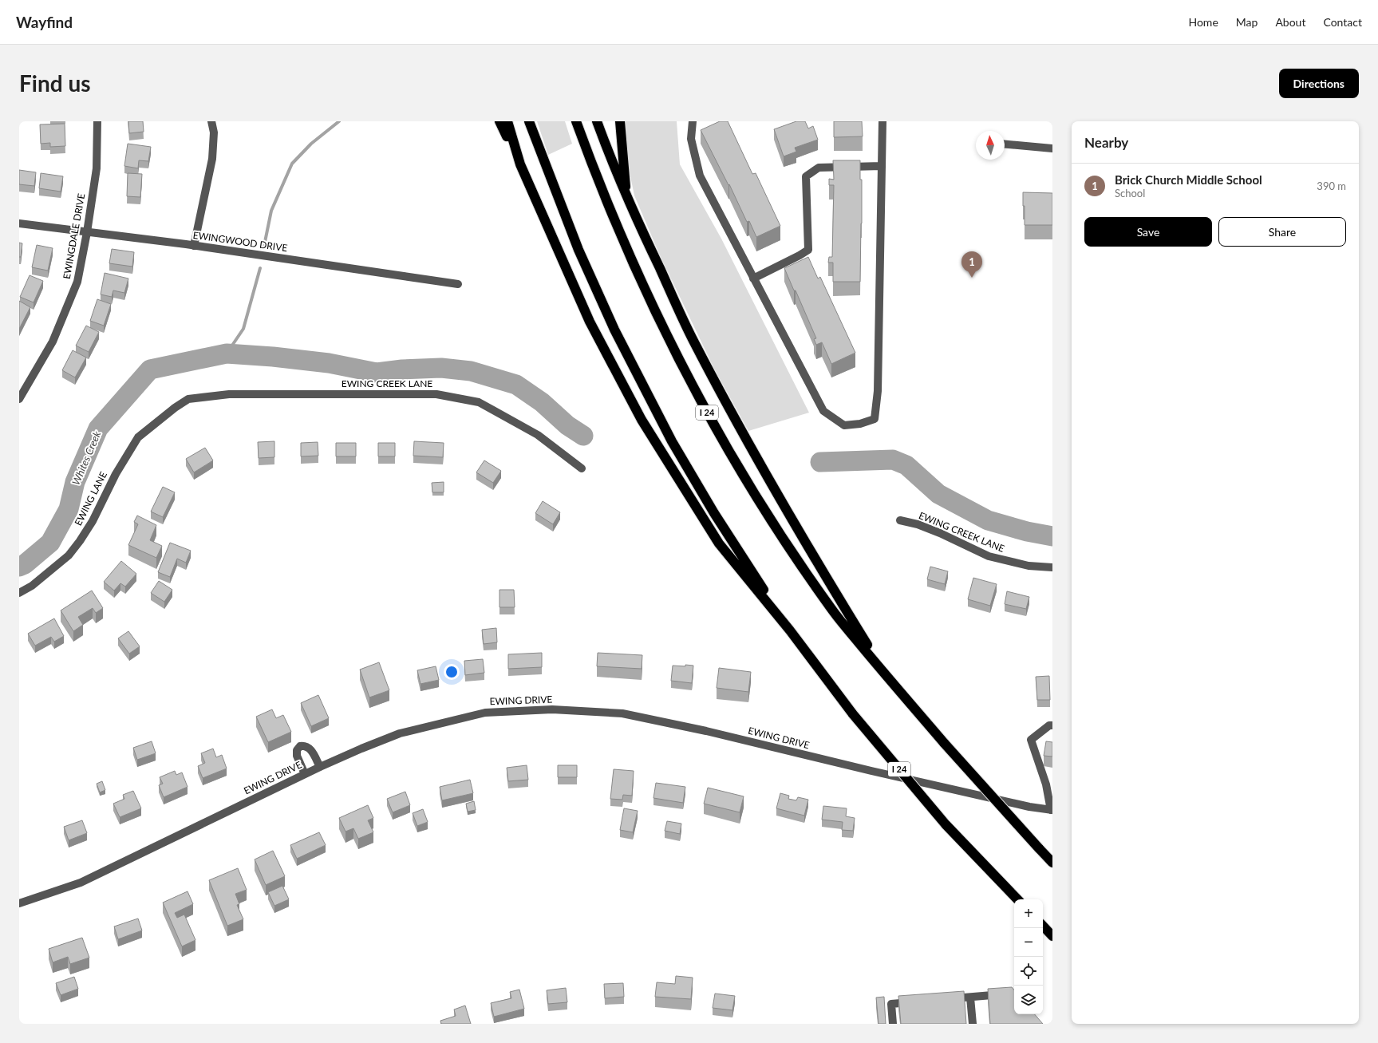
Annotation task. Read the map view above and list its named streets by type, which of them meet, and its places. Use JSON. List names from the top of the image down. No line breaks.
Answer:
{"streets":{"highway":["I 24"],"street":["EWINGDALE DRIVE","EWINGWOOD DRIVE","EWING CREEK LANE","EWING LANE","EWING DRIVE"]},"crossings":[["EWINGDALE DRIVE","EWINGWOOD DRIVE"],["EWING CREEK LANE","EWING LANE"]],"water":["Whites Creek"],"north":"top","page":{"header":"Wayfind","nav":["Home","Map","About","Contact"],"buttons":["Directions",["Save","Share"]],"title":"Find us","heading":"Nearby","list":[{"mark":"1","name":"Brick Church Middle School","note":"School","value":"390 m"}],"pins":"1","map_buttons":["+","−"]}}
